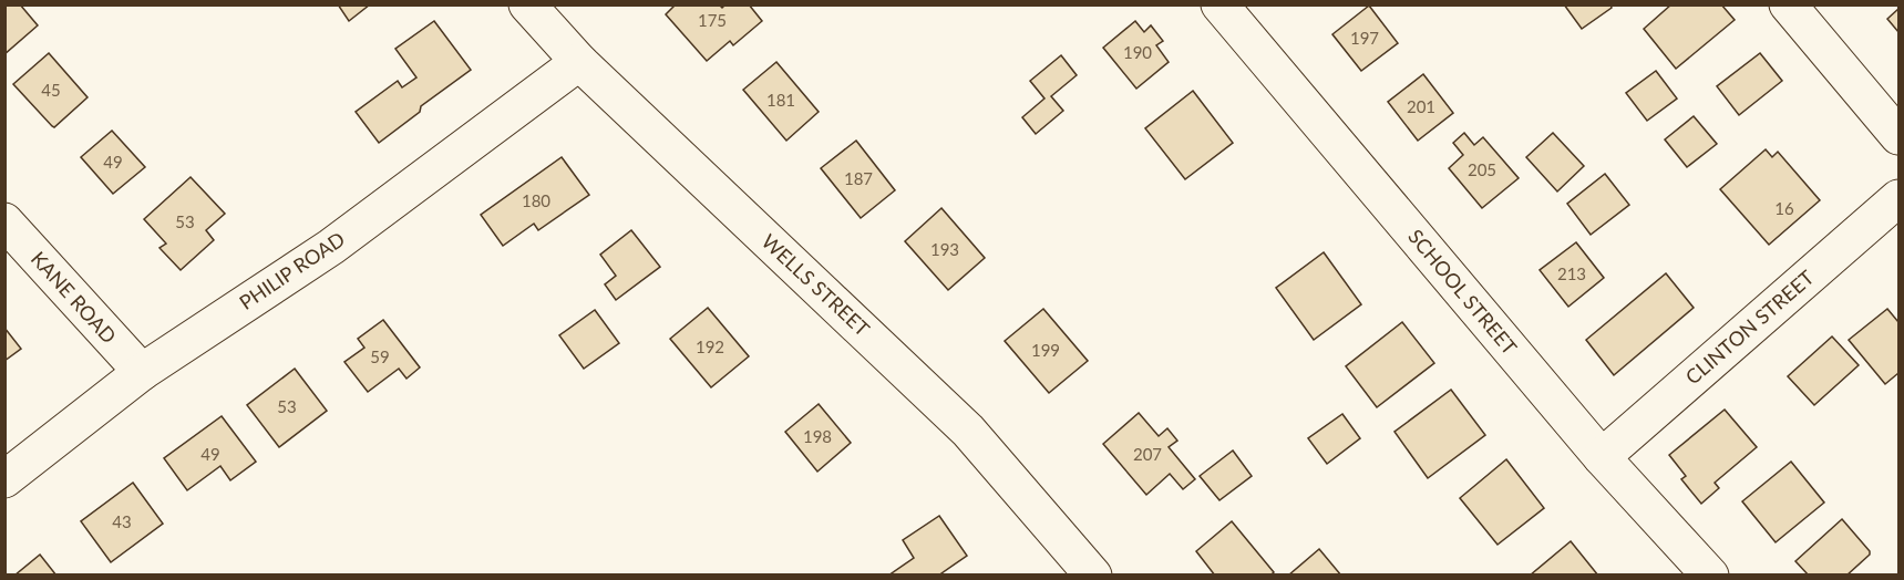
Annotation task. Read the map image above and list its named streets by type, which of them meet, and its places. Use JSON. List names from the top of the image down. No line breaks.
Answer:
{"streets":{"street":["PHILIP ROAD","WELLS STREET","SCHOOL STREET","KANE ROAD","CLINTON STREET"]},"crossings":[["PHILIP ROAD","WELLS STREET"],["PHILIP ROAD","KANE ROAD"],["SCHOOL STREET","CLINTON STREET"]],"house_numbers":["175","197","190","45","181","201","49","205","187","180","16","53","193","213","192","199","59","53","198","49","207","43"]}
